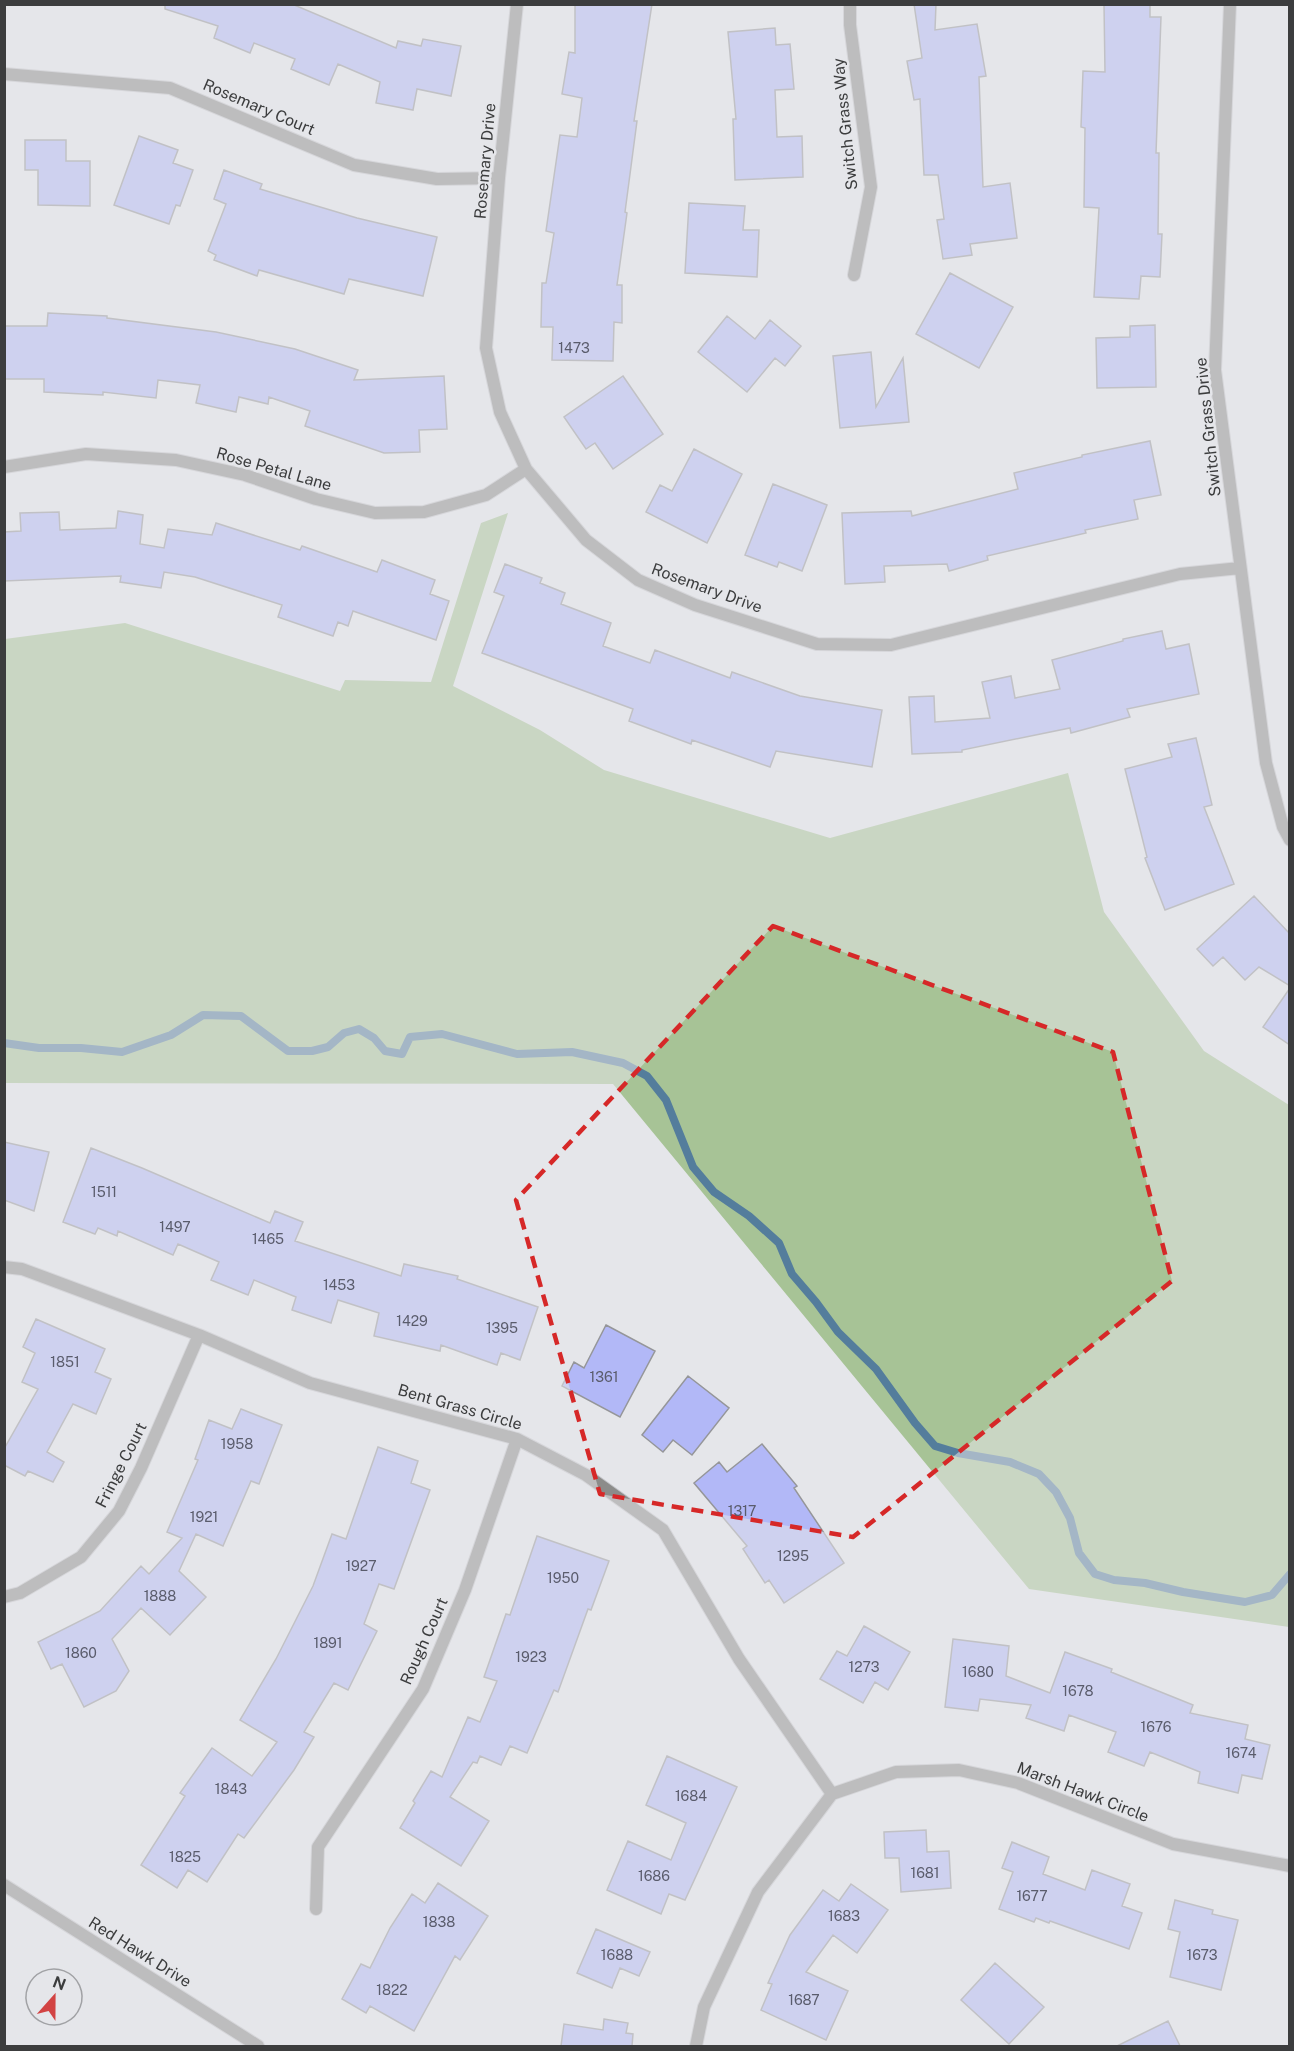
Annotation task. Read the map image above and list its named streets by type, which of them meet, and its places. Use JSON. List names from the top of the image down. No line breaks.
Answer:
{"streets":{"street":["Rosemary Court","Switch Grass Way","Rosemary Drive","Switch Grass Drive","Rose Petal Lane","Bent Grass Circle","Fringe Court","Rough Court","Marsh Hawk Circle","Red Hawk Drive"]},"crossings":[["Rosemary Court","Rosemary Drive"],["Rosemary Drive","Switch Grass Drive"],["Rosemary Drive","Rose Petal Lane"],["Bent Grass Circle","Fringe Court"],["Bent Grass Circle","Rough Court"],["Bent Grass Circle","Marsh Hawk Circle"]],"house_numbers":["1473","1511","1497","1465","1453","1429","1395","1851","1361","1958","1317","1921","1295","1927","1950","1888","1891","1860","1923","1273","1680","1678","1676","1674","1843","1684","1825","1681","1686","1677","1683","1838","1688","1673","1822","1687"],"north":"top"}
